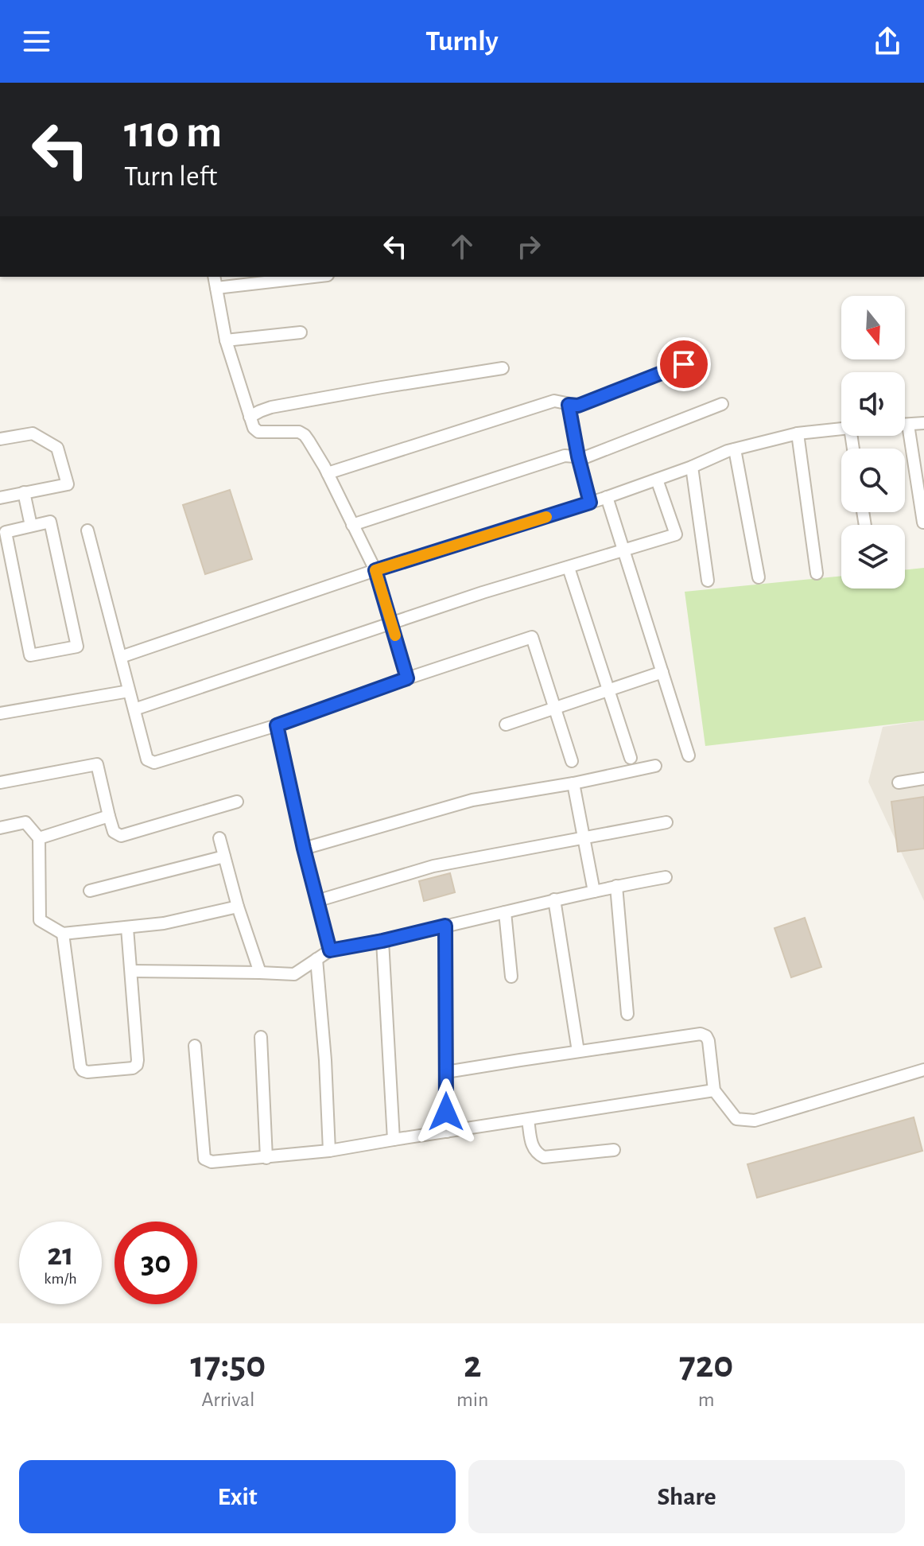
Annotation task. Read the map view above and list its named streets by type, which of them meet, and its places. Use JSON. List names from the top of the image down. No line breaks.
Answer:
{"north":"bottom","page":{"header":"Turnly","turn":["110 m","Turn left"],"speed":"21 km/h","limit":"30","eta":["17:50","Arrival","2","min","720","m"],"buttons":["Exit","Share"]}}
